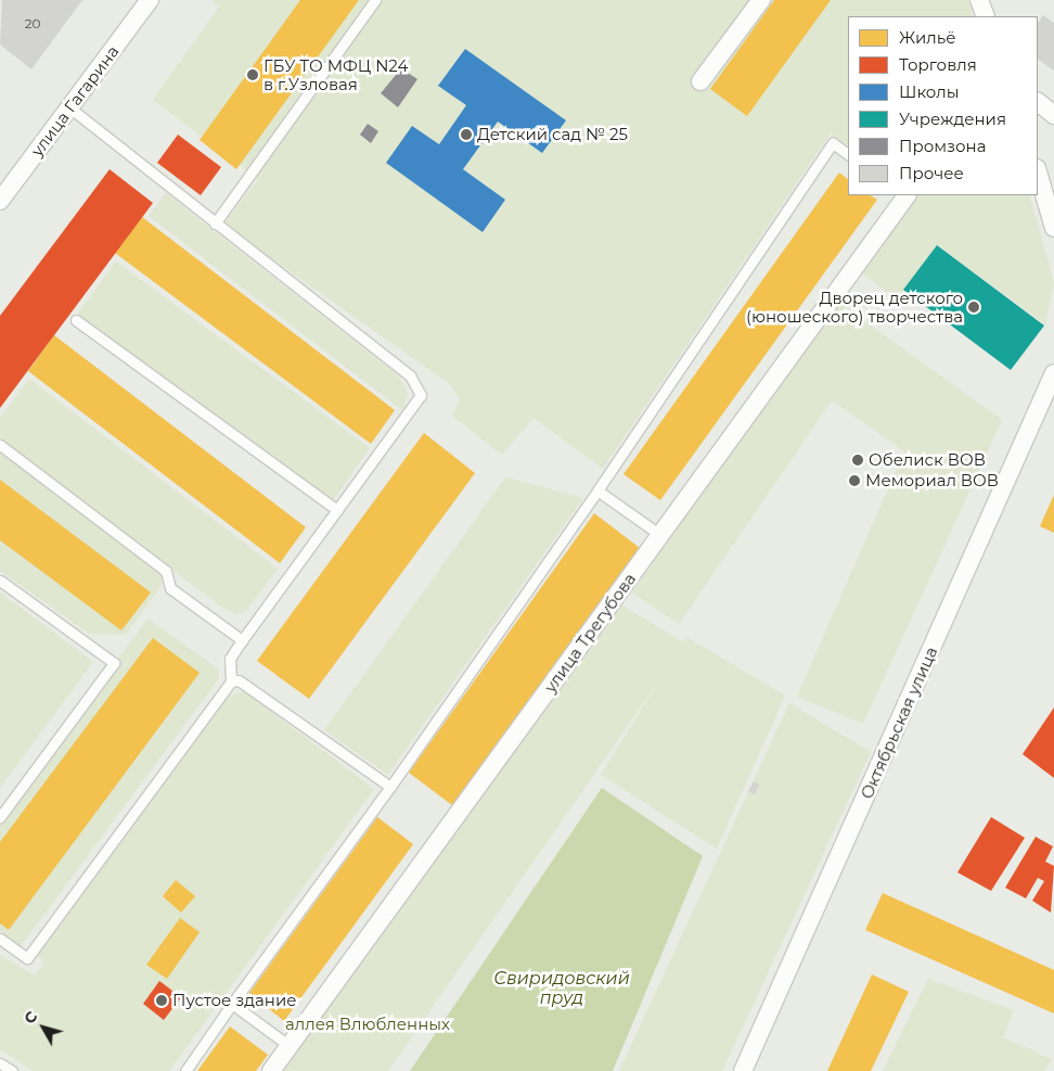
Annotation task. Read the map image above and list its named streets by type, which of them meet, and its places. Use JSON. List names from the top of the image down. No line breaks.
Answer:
{"streets":{"street":["улица Гагарина","улица Трегубова","Октябрьская улица"]},"water":["Свиридовский пруд"],"parks":["аллея Влюбленных"],"places":["ГБУ ТО МФЦ N24 в г.Узловая","Детский сад № 25","Дворец детского (юношеского) творчества","Обелиск ВОВ","Мемориал ВОВ","Пустое здание"],"house_numbers":["20"],"legend":["Жильё","Торговля","Школы","Учреждения","Промзона","Прочее"],"north":"top left"}
